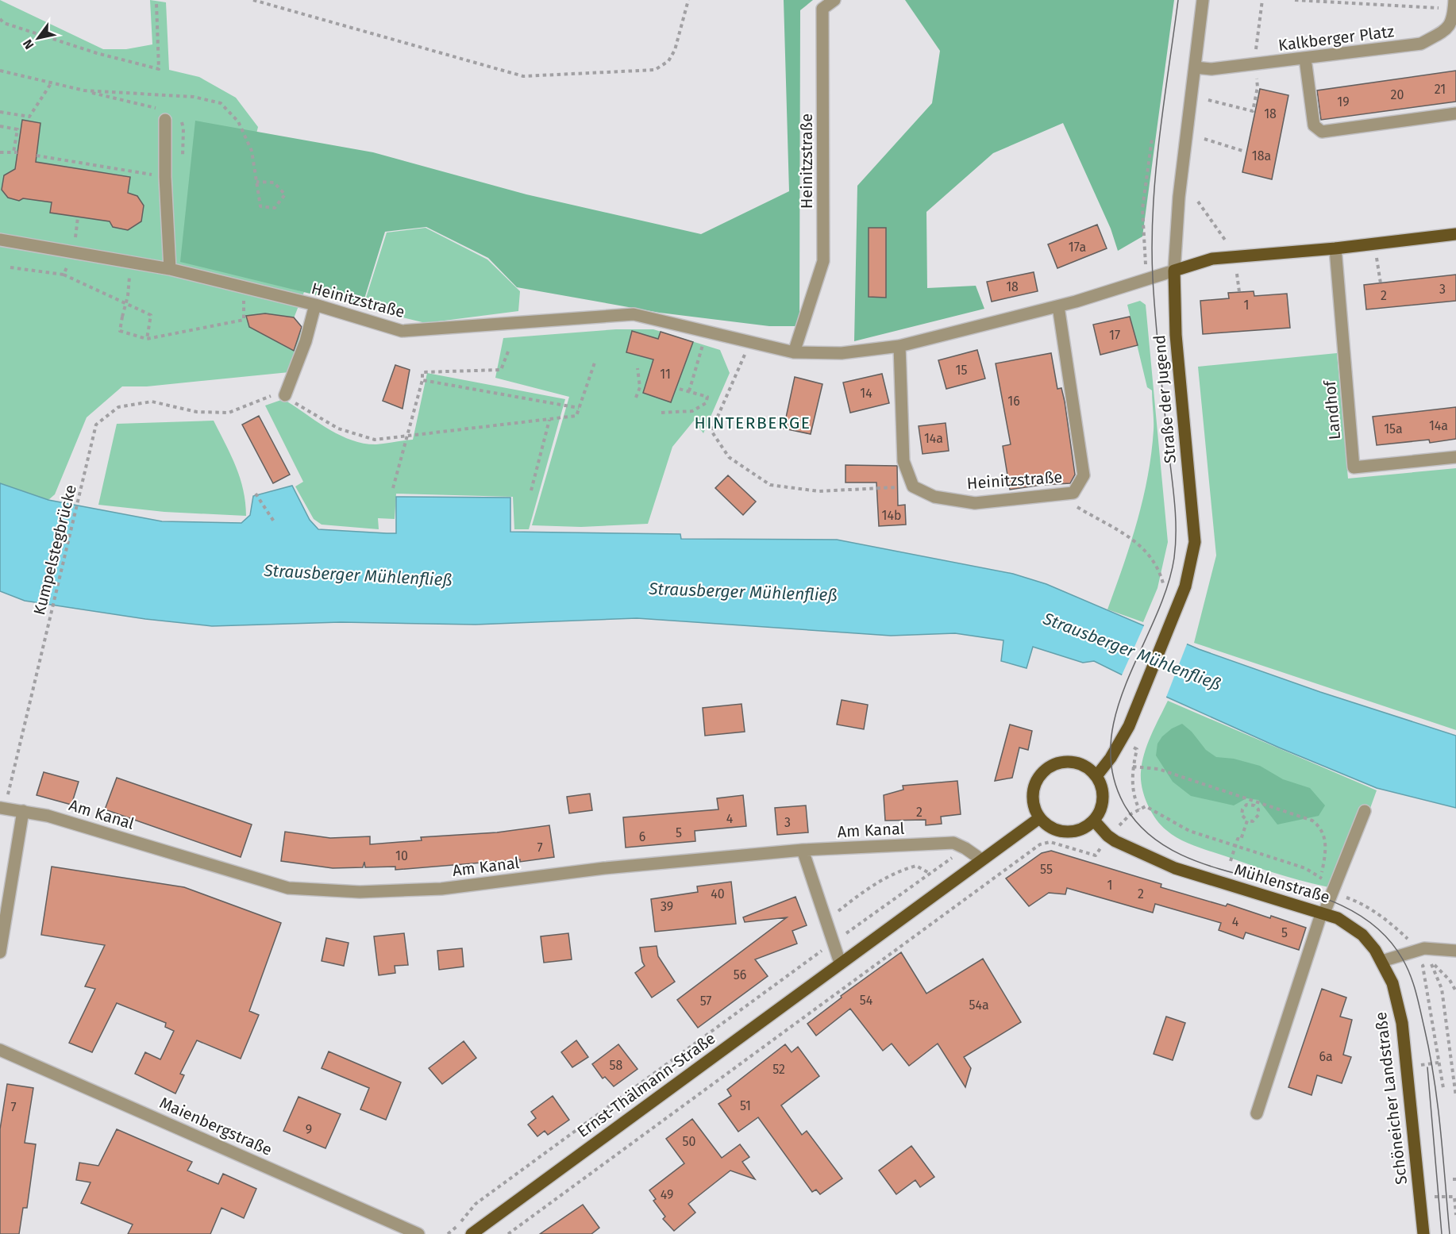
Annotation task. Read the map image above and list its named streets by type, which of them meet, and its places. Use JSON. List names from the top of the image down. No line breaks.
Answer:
{"streets":{"main road":["Straße der Jugend","Mühlenstraße","Ernst-Thälmann-Straße","Schöneicher Landstraße"],"street":["Kalkberger Platz","Heinitzstraße","Landhof","Am Kanal","Maienbergstraße"],"path":["Kumpelstegbrücke"]},"crossings":[["Kalkberger Platz","Straße der Jugend"],["Heinitzstraße","Straße der Jugend"],["Straße der Jugend","Mühlenstraße"],["Straße der Jugend","Ernst-Thälmann-Straße"],["Kumpelstegbrücke","Am Kanal"],["Am Kanal","Ernst-Thälmann-Straße"],["Mühlenstraße","Ernst-Thälmann-Straße"],["Mühlenstraße","Schöneicher Landstraße"]],"districts":["HINTERBERGE"],"water":["Strausberger Mühlenfließ"],"house_numbers":["21","20","19","18","18a","17a","18","3","2","1","17","15","11","14","16","14a","15a","14a","14b","2","4","3","5","6","7","10","55","1","40","2","39","4","5","56","54","57","54a","6a","58","52","51","7","9","50","49"],"north":"bottom left"}
